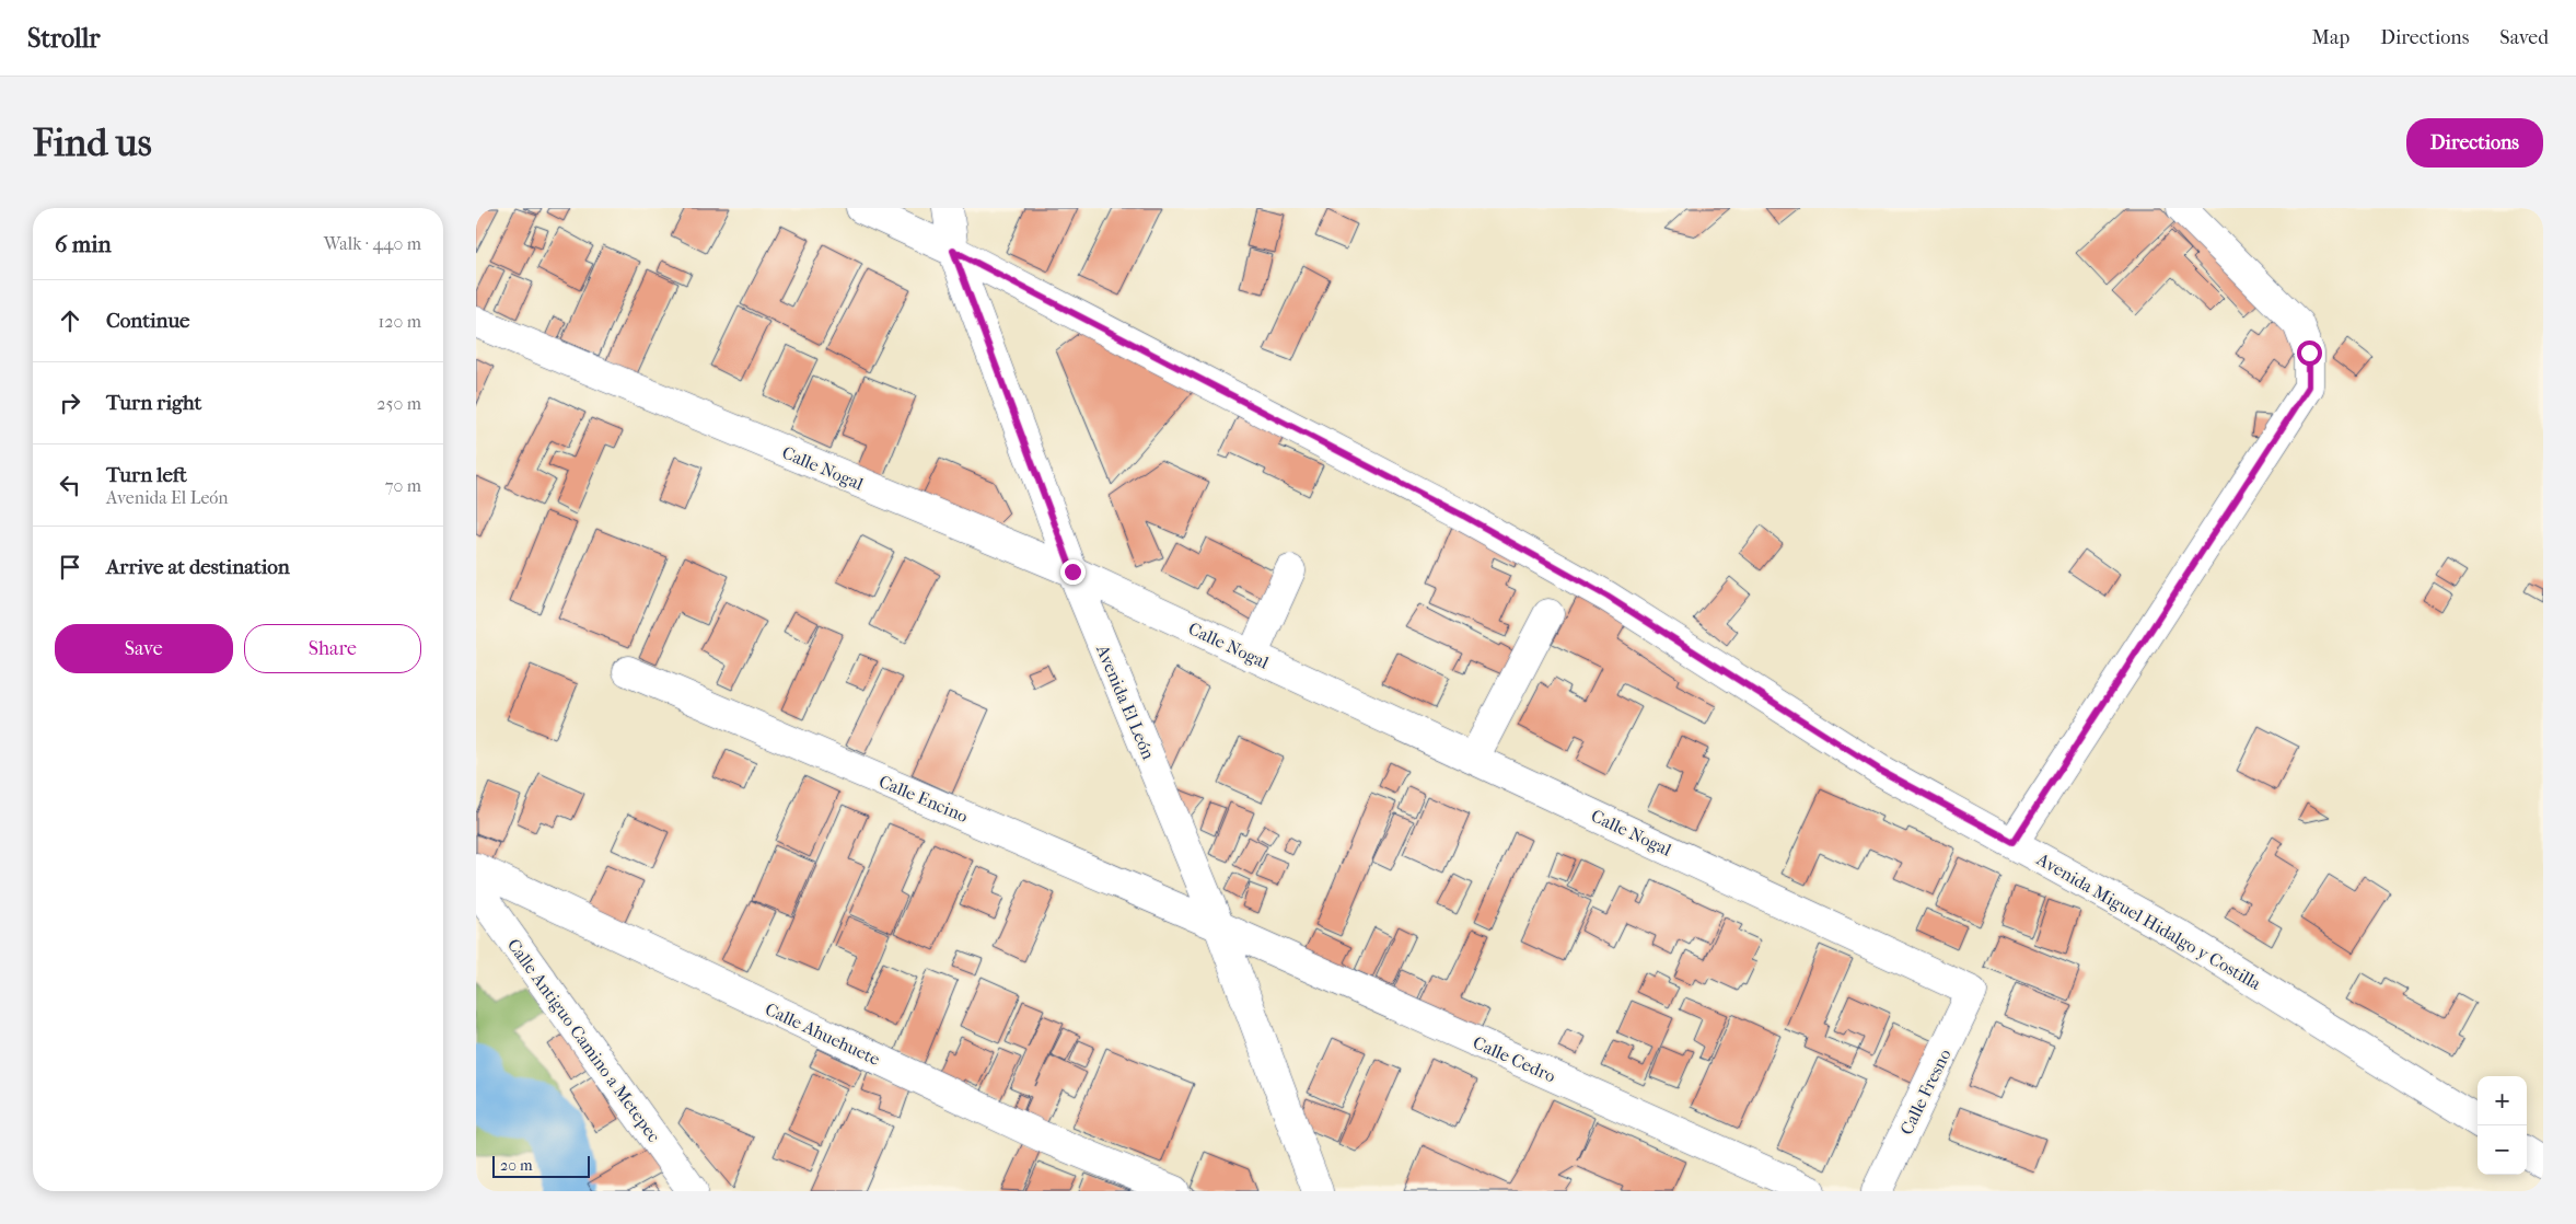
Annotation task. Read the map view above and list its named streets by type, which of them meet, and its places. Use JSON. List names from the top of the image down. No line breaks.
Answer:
{"streets":{"street":["Calle Nogal","Avenida El León","Calle Encino","Avenida Miguel Hidalgo y Costilla","Calle Ahuehuete","Calle Antiguo Camino a Metepec","Calle Cedro","Calle Fresno"]},"crossings":[["Calle Nogal","Avenida El León"],["Calle Nogal","Calle Fresno"],["Avenida El León","Calle Encino"],["Avenida El León","Avenida Miguel Hidalgo y Costilla"],["Avenida El León","Calle Cedro"],["Calle Encino","Calle Cedro"]],"scale_bar":"20 m","page":{"header":"Strollr","nav":["Map","Directions","Saved"],"buttons":["Directions",["Save","Share"]],"title":"Find us","heading":["6 min","Walk · 440 m"],"list":[["Continue","120 m"],["Turn right","250 m"],["Turn left","Avenida El León","70 m"],"Arrive at destination"],"map_buttons":["+","−"],"scale":"20 m"}}
